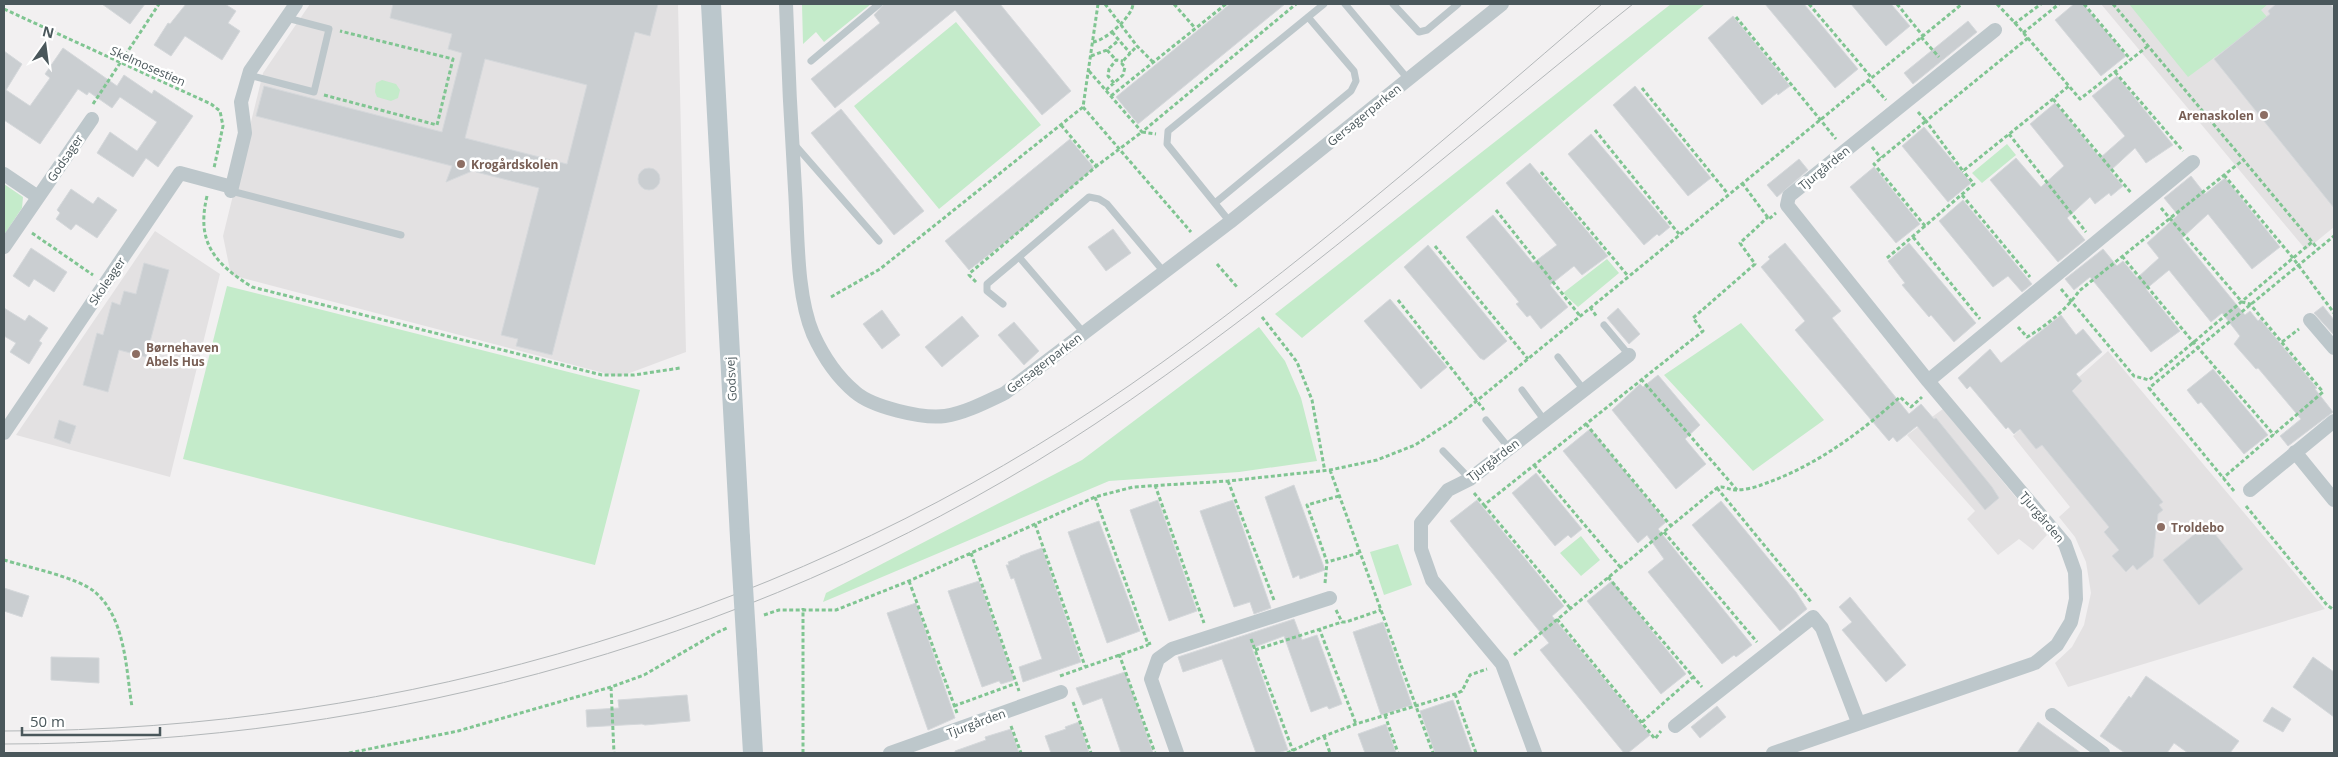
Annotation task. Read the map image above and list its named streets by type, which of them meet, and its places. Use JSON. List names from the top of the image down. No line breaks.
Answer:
{"streets":{"street":["Gersagerparken","Godsager","Tjurgården","Skoleager","Godsvej"],"path":["Skelmosestien"]},"crossings":[["Skelmosestien","Skoleager"]],"places":["Arenaskolen","Krogårdskolen","Børnehaven Abels Hus","Troldebo"],"scale_bar":"50 m","north":"top"}
